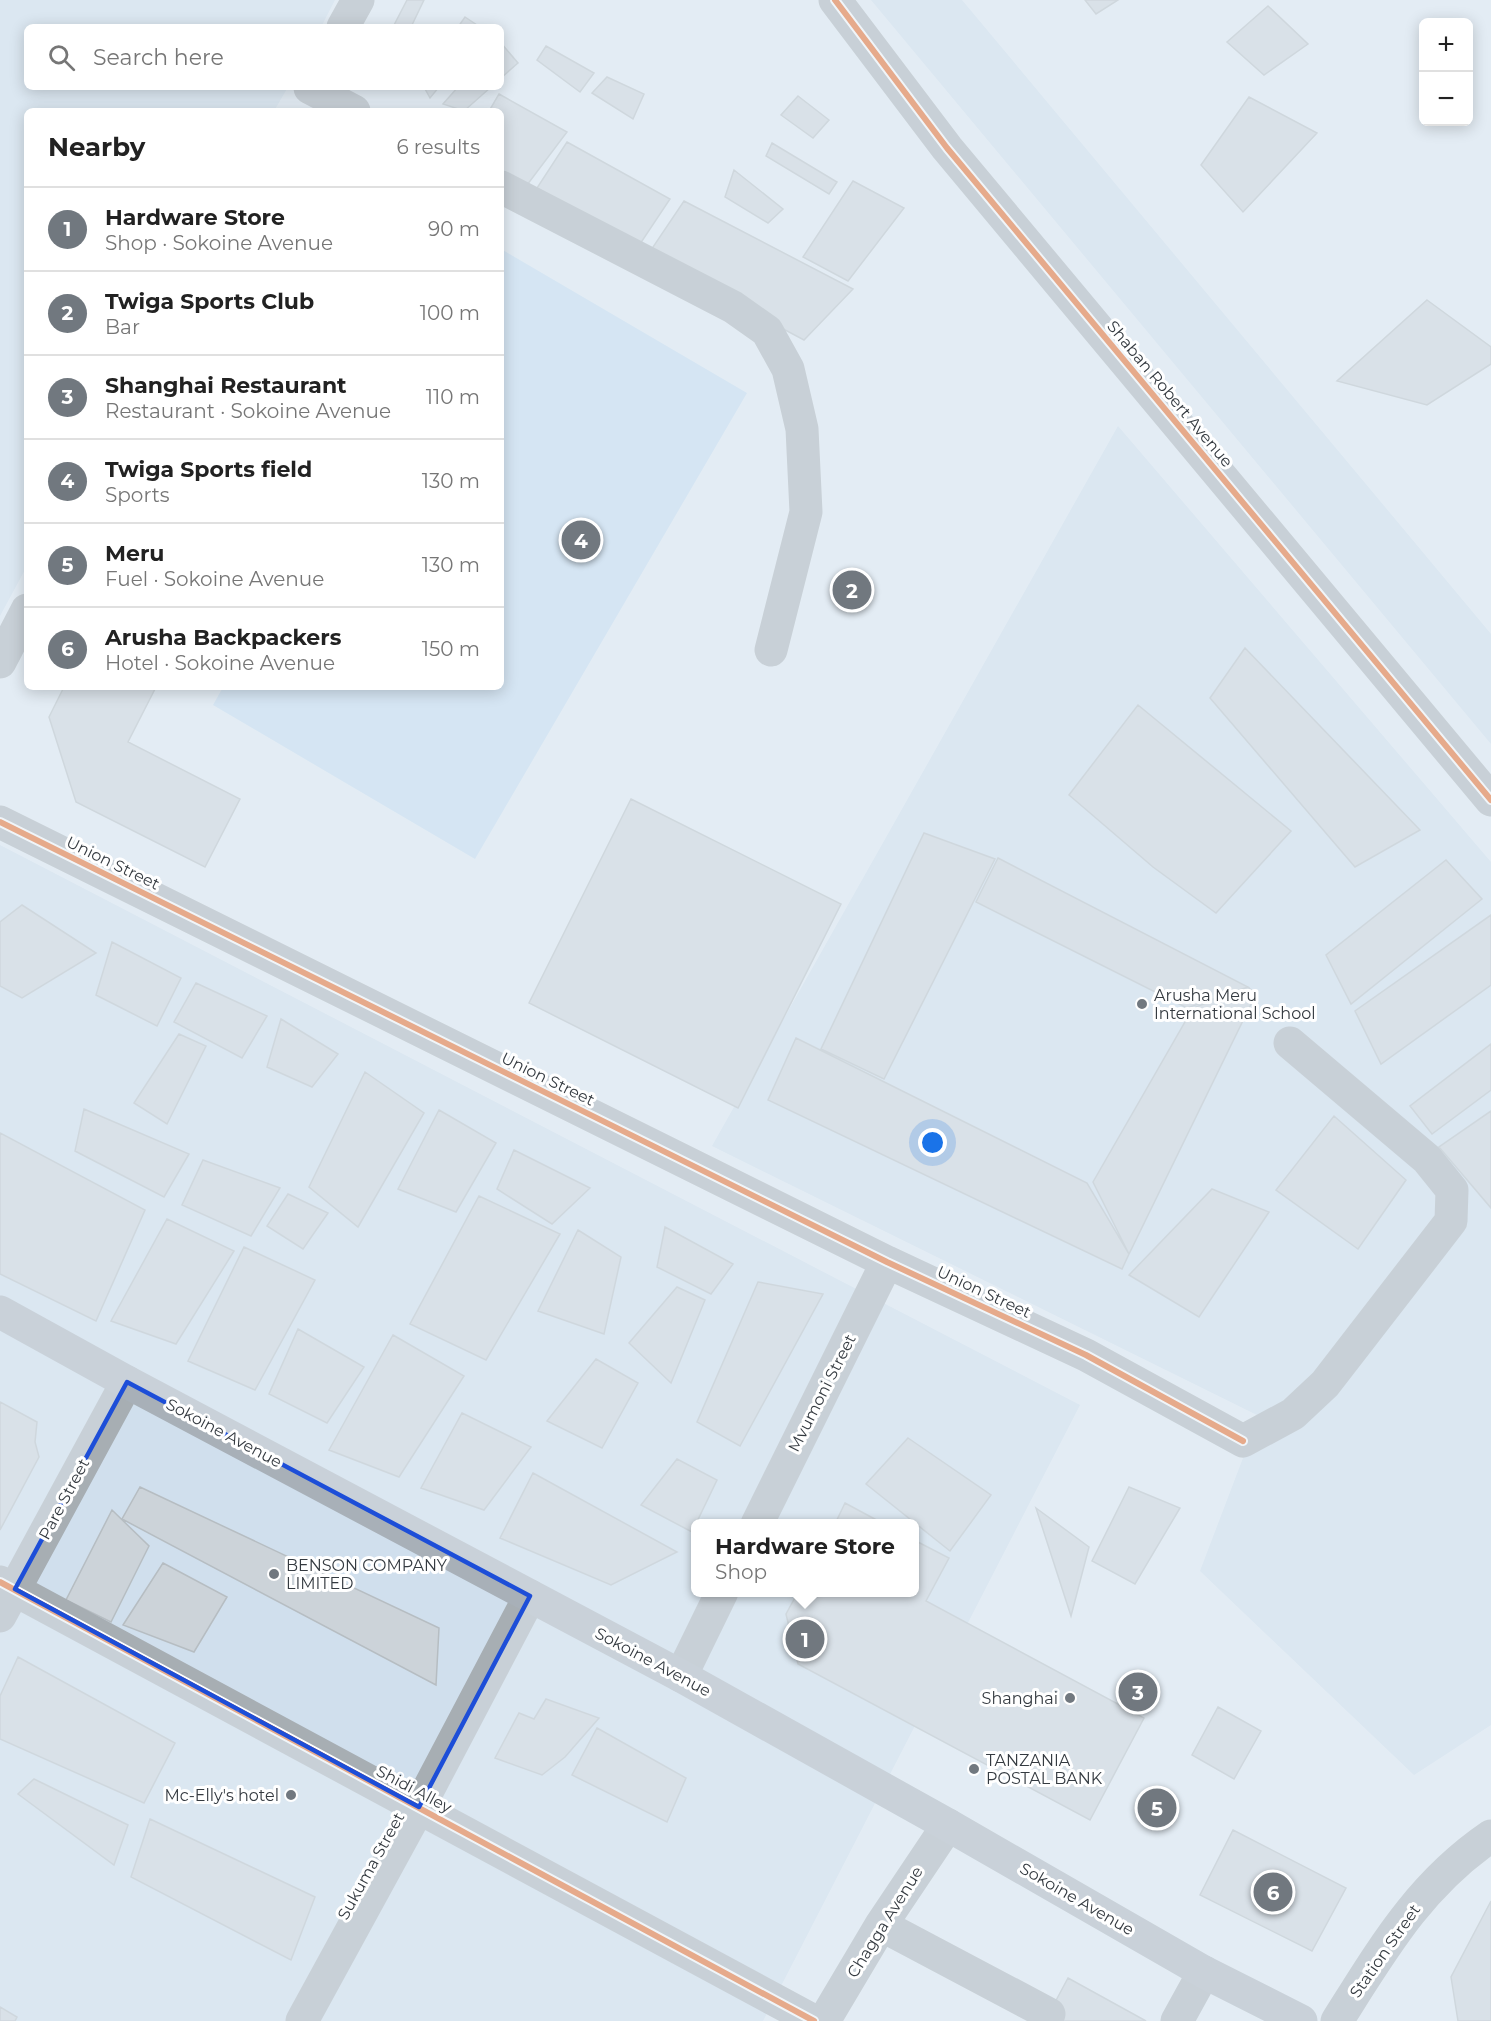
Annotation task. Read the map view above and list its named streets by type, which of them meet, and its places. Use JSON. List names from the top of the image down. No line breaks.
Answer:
{"streets":{"main road":["Sokoine Avenue"],"street":["Shaban Robert Avenue","Union Street","Mvumoni Street","Pare Street","Shidi Alley","Sukuma Street","Chagga Avenue","Station Street"]},"crossings":[["Union Street","Mvumoni Street"],["Sokoine Avenue","Pare Street"],["Sokoine Avenue","Sukuma Street"],["Sokoine Avenue","Chagga Avenue"],["Pare Street","Shidi Alley"],["Shidi Alley","Sukuma Street"]],"places":["Arusha Meru International School","BENSON COMPANY LIMITED","Shanghai","TANZANIA POSTAL BANK","Mc-Elly's hotel"],"page":{"map_buttons":["+","−"],"search":"Search here","heading":["Nearby","6 results"],"list":[{"mark":"1","name":"Hardware Store","note":"Shop · Sokoine Avenue","value":"90 m"},{"mark":"2","name":"Twiga Sports Club","note":"Bar","value":"100 m"},{"mark":"3","name":"Shanghai Restaurant","note":"Restaurant · Sokoine Avenue","value":"110 m"},{"mark":"4","name":"Twiga Sports field","note":"Sports","value":"130 m"},{"mark":"5","name":"Meru","note":"Fuel · Sokoine Avenue","value":"130 m"},{"mark":"6","name":"Arusha Backpackers","note":"Hotel · Sokoine Avenue","value":"150 m"}],"pins":["4","2","1","3","5","6"],"popup":["Hardware Store","Shop"]}}
